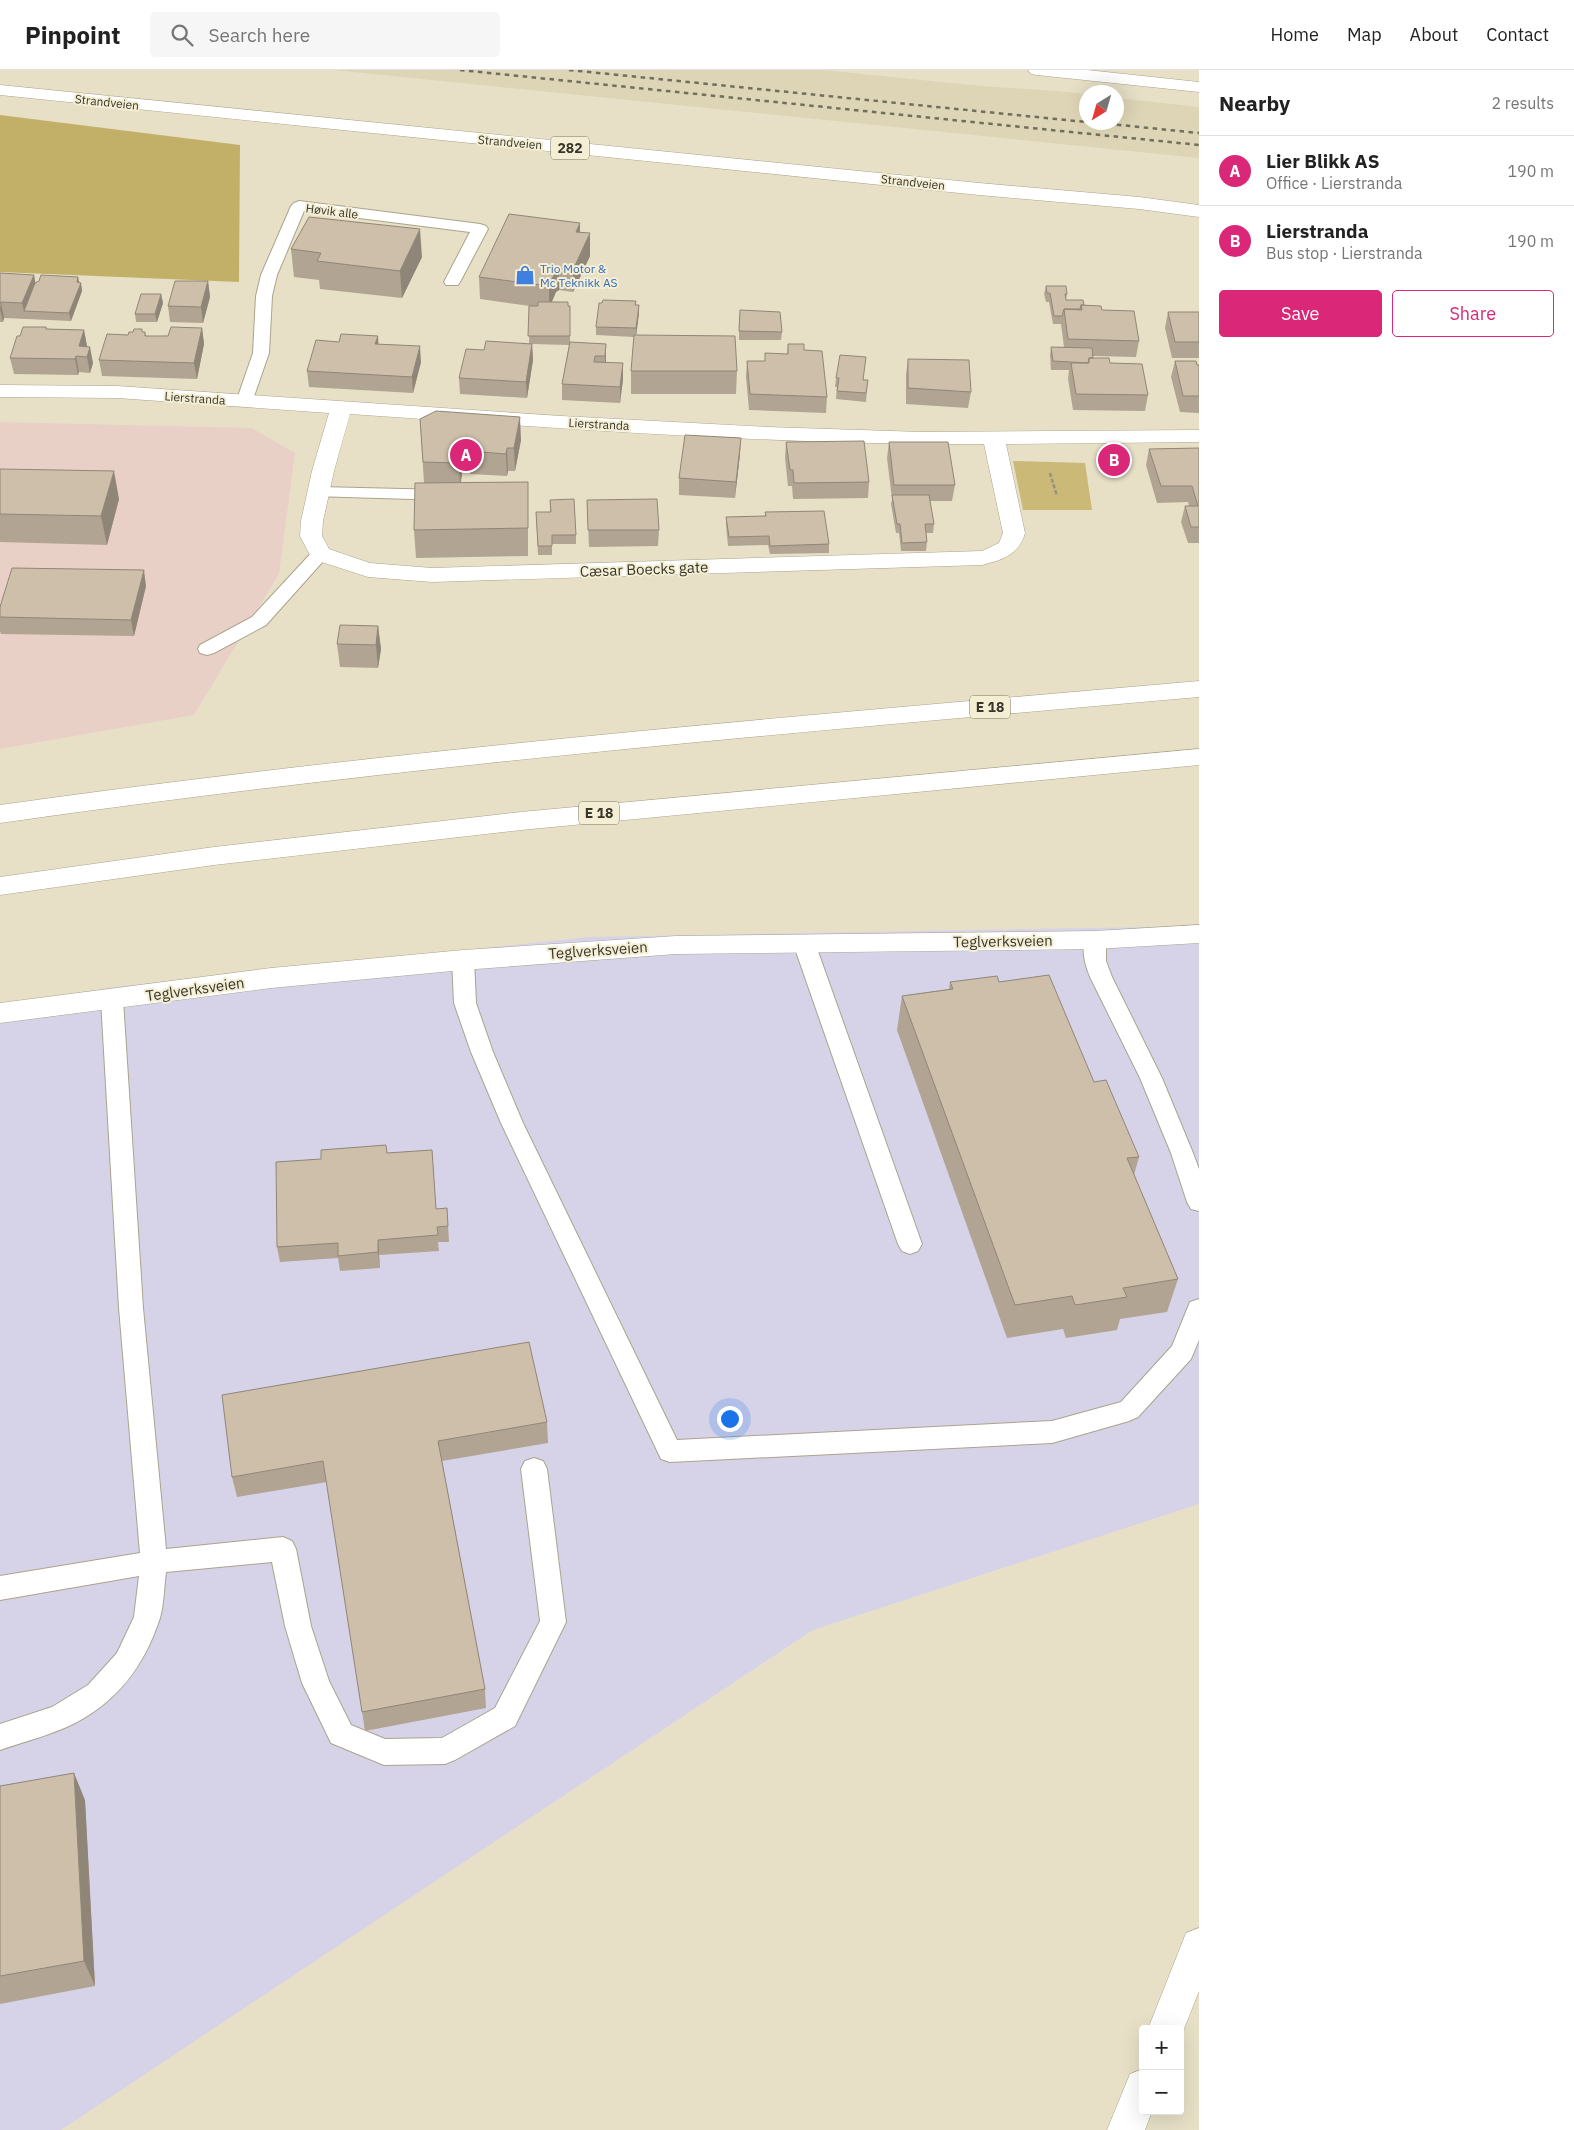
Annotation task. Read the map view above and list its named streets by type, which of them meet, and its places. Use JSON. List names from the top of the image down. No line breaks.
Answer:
{"streets":{"main road":["Strandveien","282","Lierstranda","Cæsar Boecks gate","E 18","Teglverksveien"],"lane":["Høvik alle"]},"crossings":[["Høvik alle","Lierstranda"],["Lierstranda","Cæsar Boecks gate"]],"places":{"shop":["Trio Motor & Mc Teknikk AS"]},"north":"bottom left","page":{"header":"Pinpoint","search":"Search here","nav":["Home","Map","About","Contact"],"heading":["Nearby","2 results"],"list":[{"mark":"A","name":"Lier Blikk AS","note":"Office · Lierstranda","value":"190 m"},{"mark":"B","name":"Lierstranda","note":"Bus stop · Lierstranda","value":"190 m"}],"buttons":["Save","Share"],"pins":["A","B"],"map_buttons":["+","−"]}}
